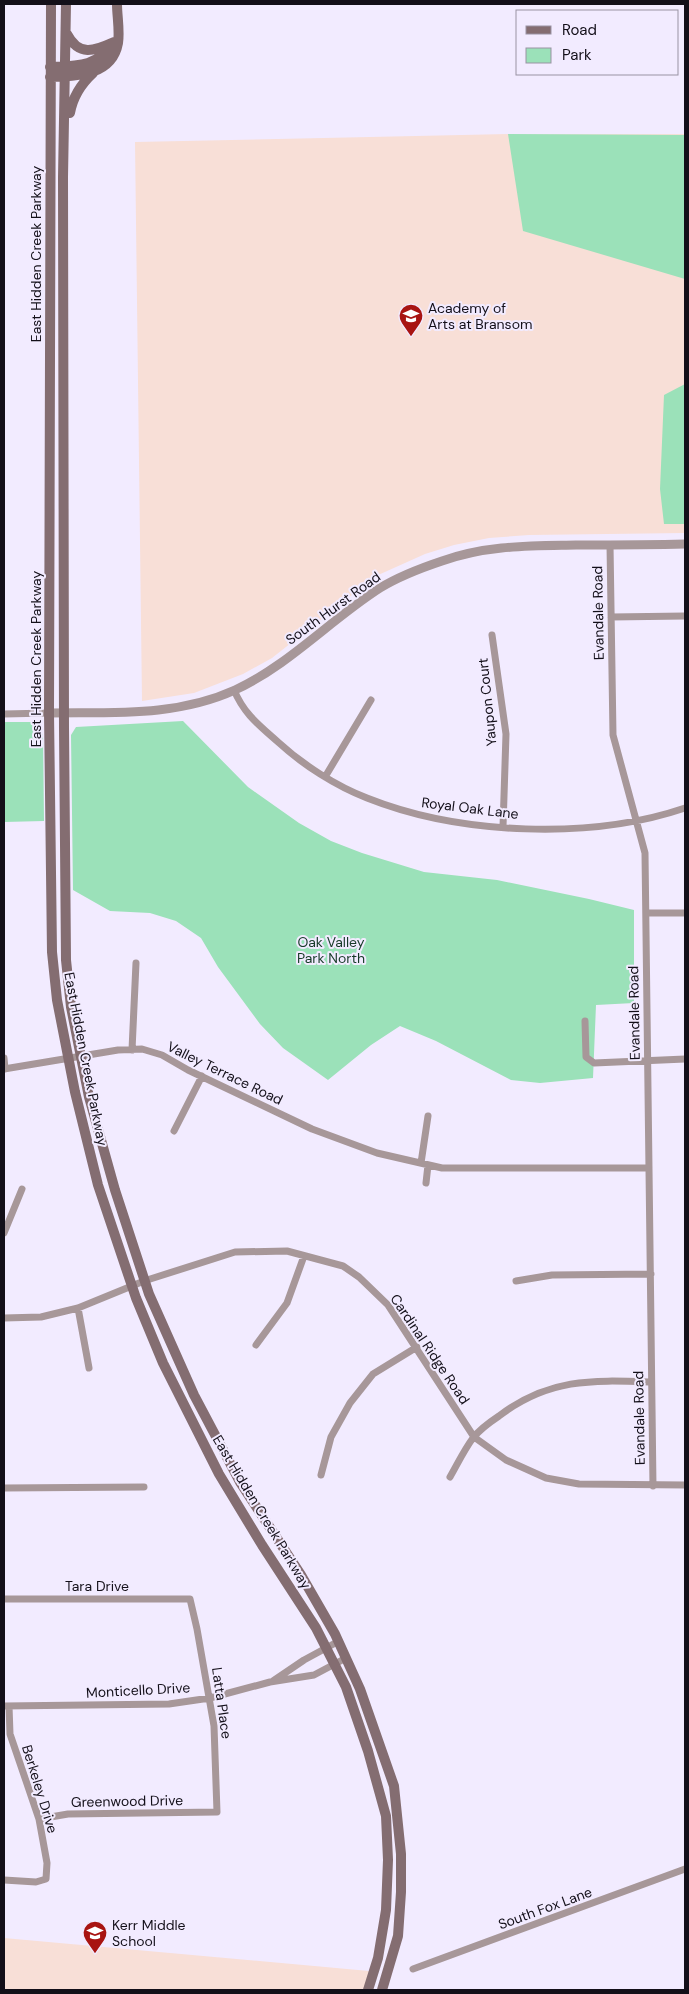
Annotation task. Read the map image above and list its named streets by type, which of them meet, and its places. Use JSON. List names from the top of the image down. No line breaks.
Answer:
{"streets":{"main road":["East Hidden Creek Parkway"],"street":["South Hurst Road","Evandale Road","Yaupon Court","Royal Oak Lane","Valley Terrace Road","Cardinal Ridge Road","Tara Drive","Monticello Drive","Latta Place","Berkeley Drive","Greenwood Drive","South Fox Lane"]},"crossings":[["East Hidden Creek Parkway","South Hurst Road"],["East Hidden Creek Parkway","Valley Terrace Road"],["East Hidden Creek Parkway","Cardinal Ridge Road"],["East Hidden Creek Parkway","Monticello Drive"],["South Hurst Road","Evandale Road"],["South Hurst Road","Royal Oak Lane"],["Evandale Road","Royal Oak Lane"],["Evandale Road","Valley Terrace Road"],["Evandale Road","Cardinal Ridge Road"],["Yaupon Court","Royal Oak Lane"],["Tara Drive","Latta Place"],["Monticello Drive","Latta Place"],["Monticello Drive","Berkeley Drive"],["Latta Place","Greenwood Drive"],["Berkeley Drive","Greenwood Drive"]],"parks":["Oak Valley Park North"],"places":{"school or university":["Academy of Arts at Bransom","Kerr Middle School"]},"legend":["Road","Park"]}
